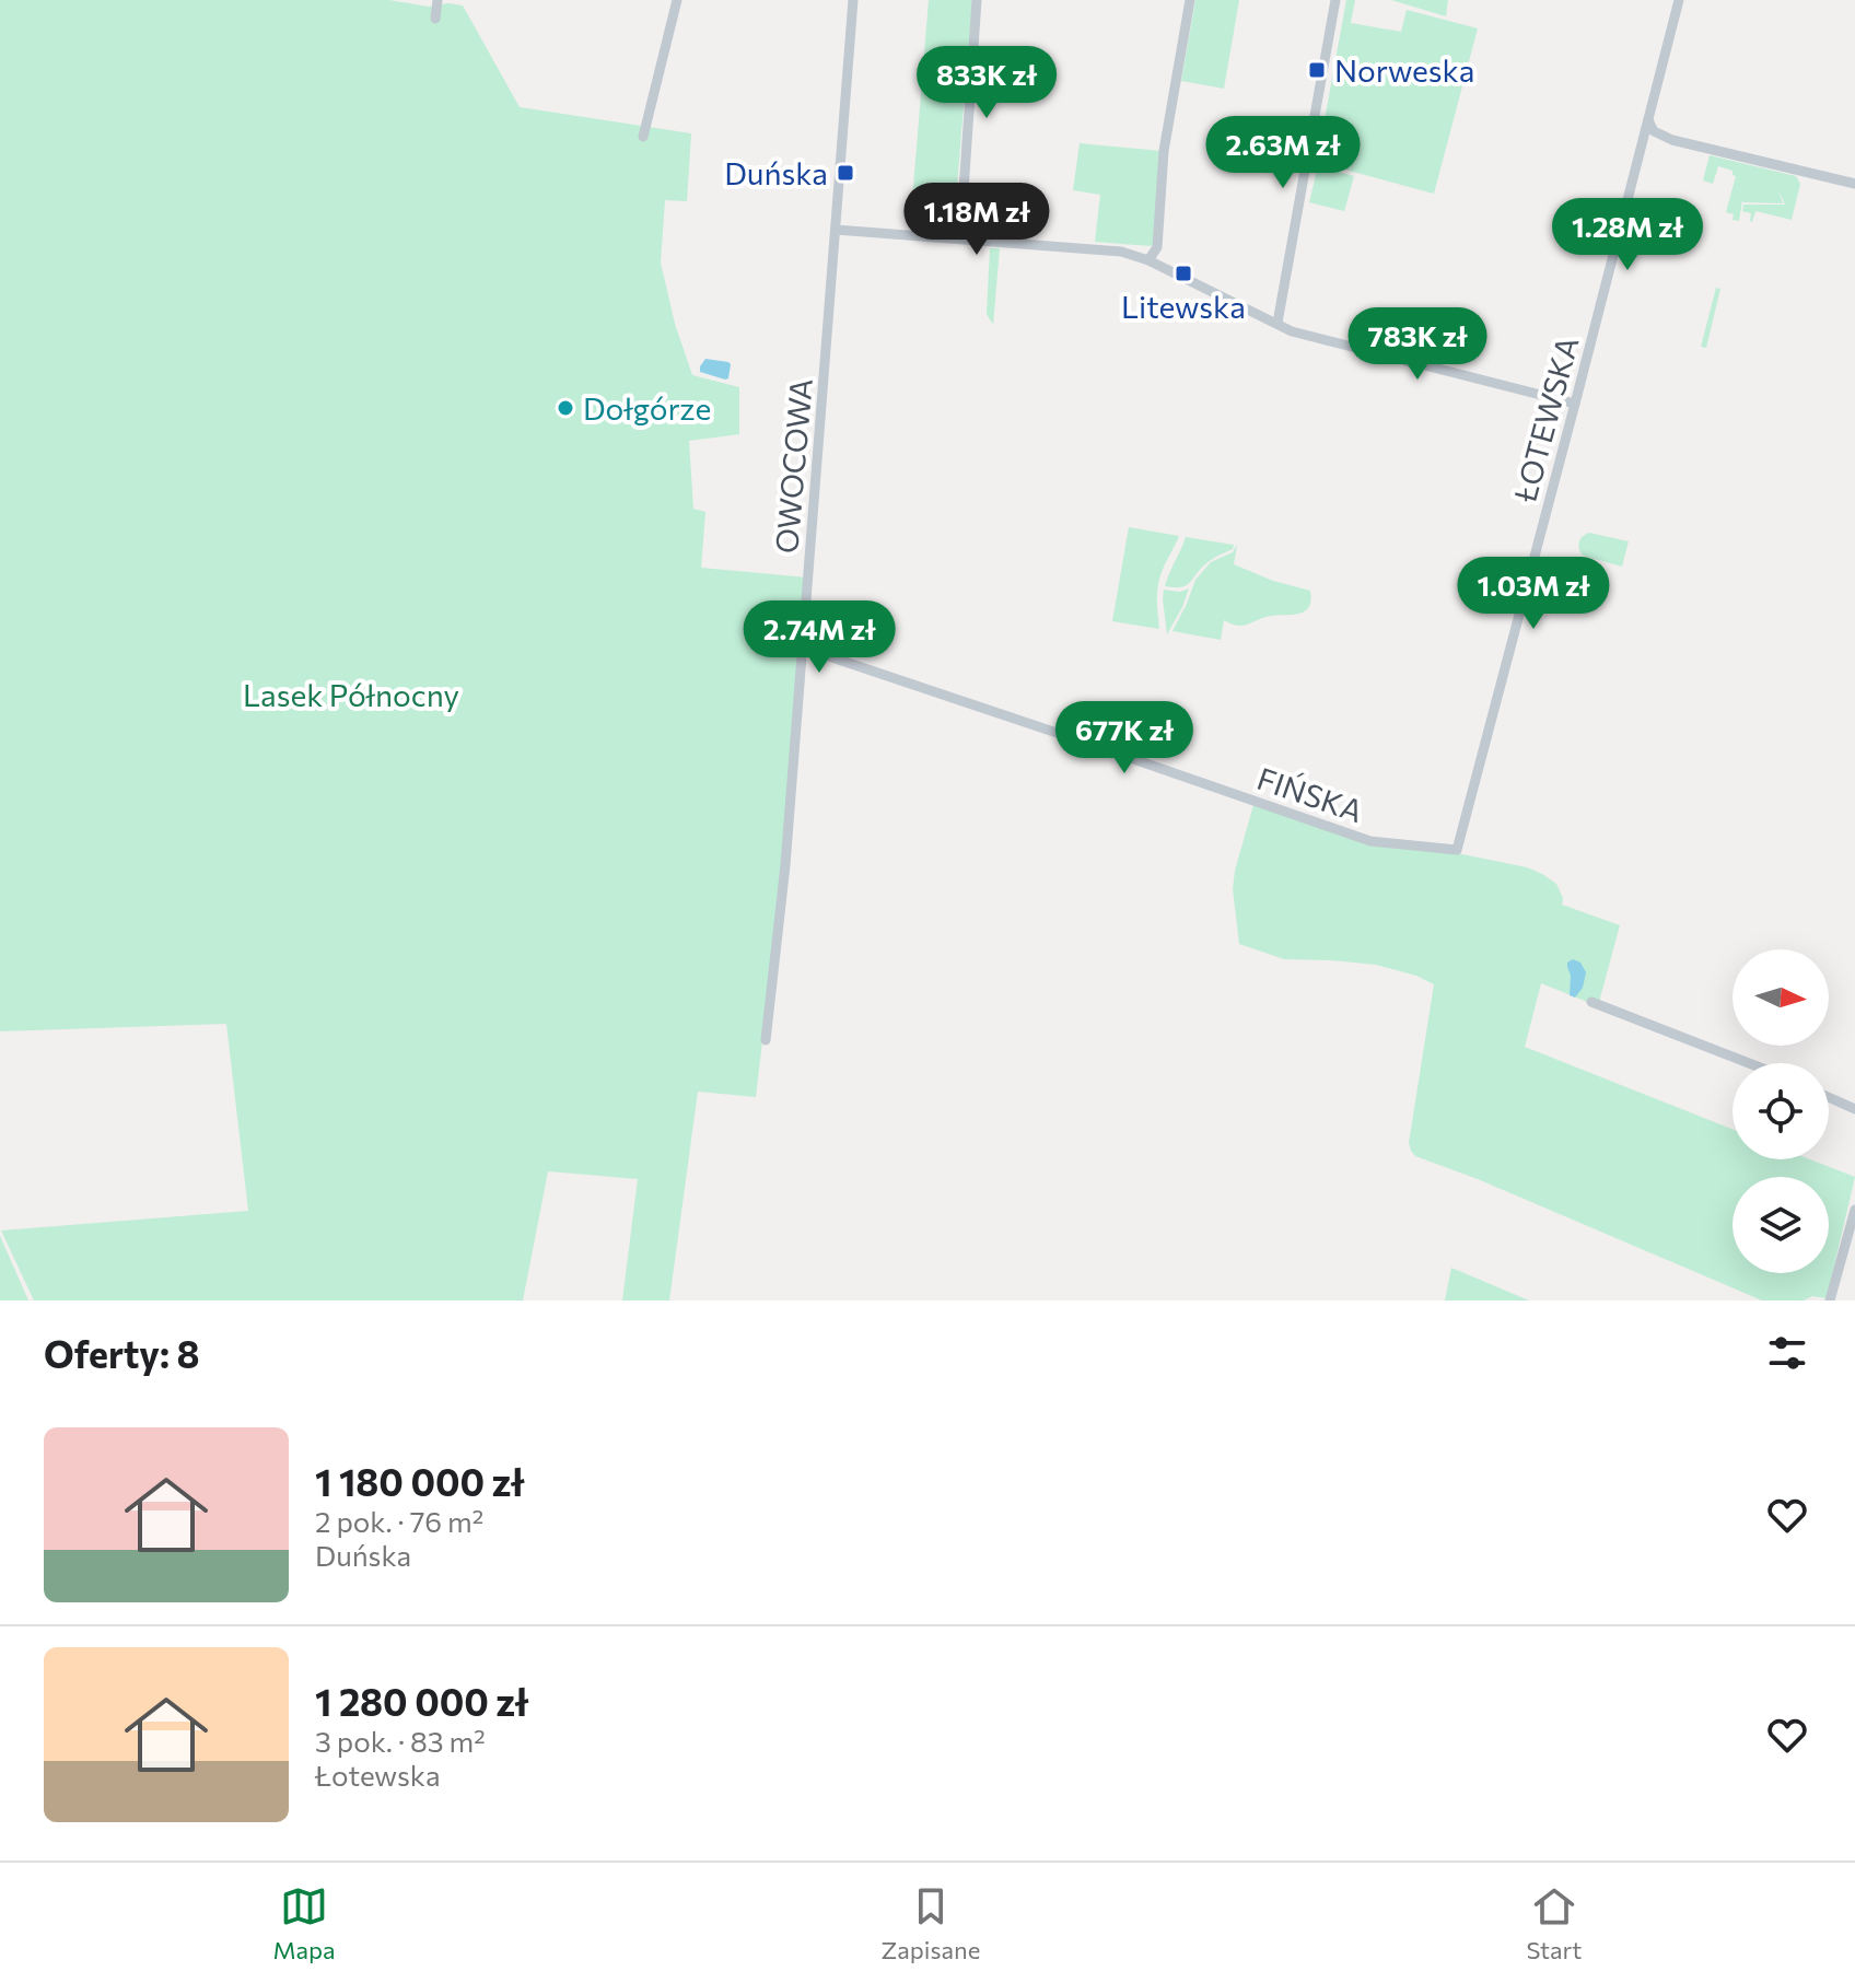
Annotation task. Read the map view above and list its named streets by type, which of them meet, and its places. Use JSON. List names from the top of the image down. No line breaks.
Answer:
{"streets":{"street":["ŁOTEWSKA","OWOCOWA","FIŃSKA"]},"crossings":[["ŁOTEWSKA","FIŃSKA"],["OWOCOWA","FIŃSKA"]],"parks":["Lasek Północny"],"places":{"transit":["Norweska","Duńska","Litewska"],"other":["Dołgórze"]},"north":"right","page":{"price":["833K zł","2.63M zł","1.18M zł","1.28M zł","783K zł","1.03M zł","2.74M zł","677K zł"],"heading":"Oferty: 8","list":[{"name":"1 180 000 zł","note":"2 pok. · 76 m² · Duńska"},{"name":"1 280 000 zł","note":"3 pok. · 83 m² · Łotewska"}],"tabs":["Mapa","Zapisane","Start"]}}
